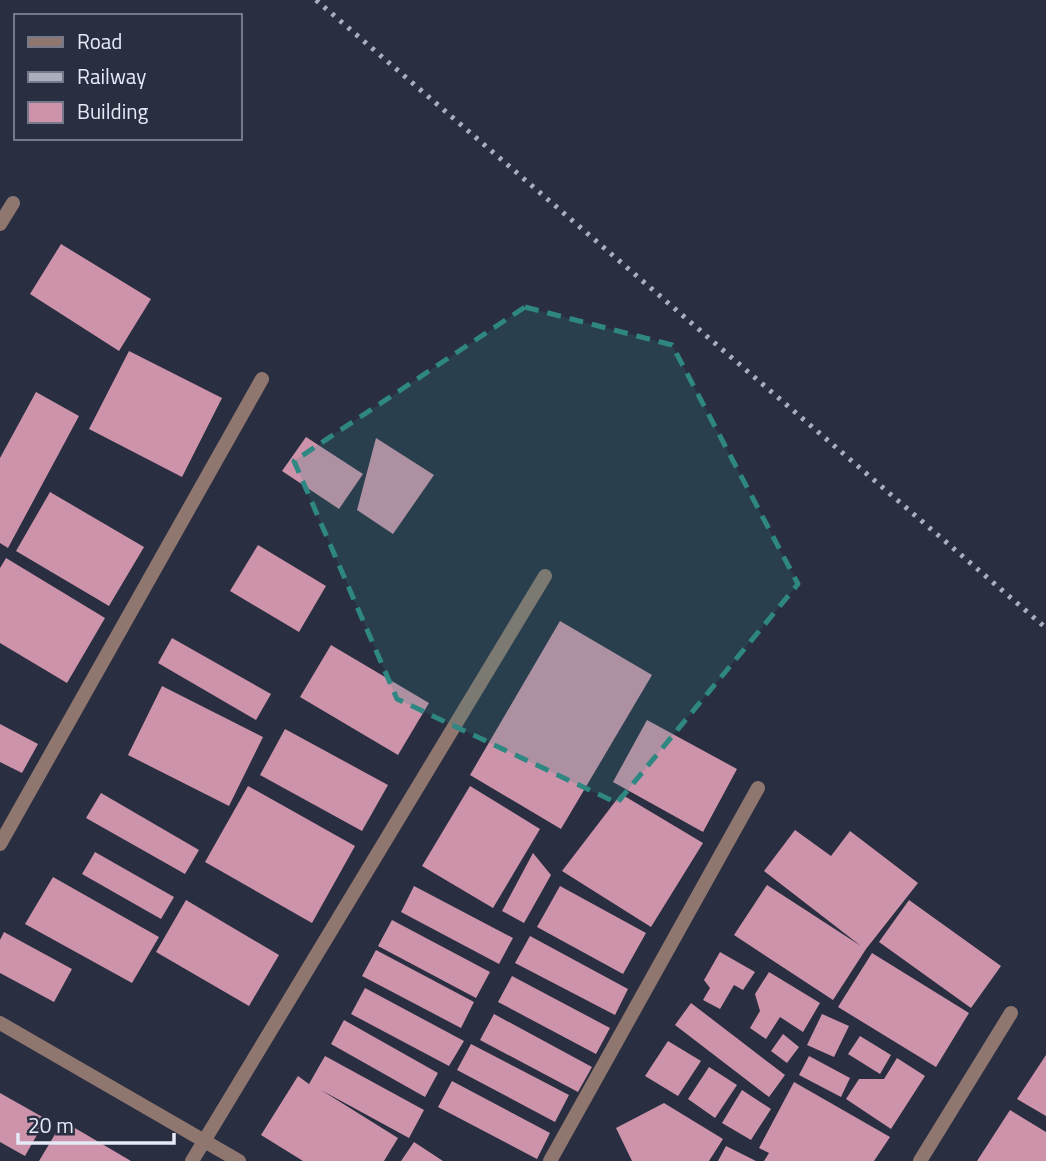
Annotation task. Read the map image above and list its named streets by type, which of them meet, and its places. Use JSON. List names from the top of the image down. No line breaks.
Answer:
{"legend":["Road","Railway","Building"],"scale_bar":"20 m"}
